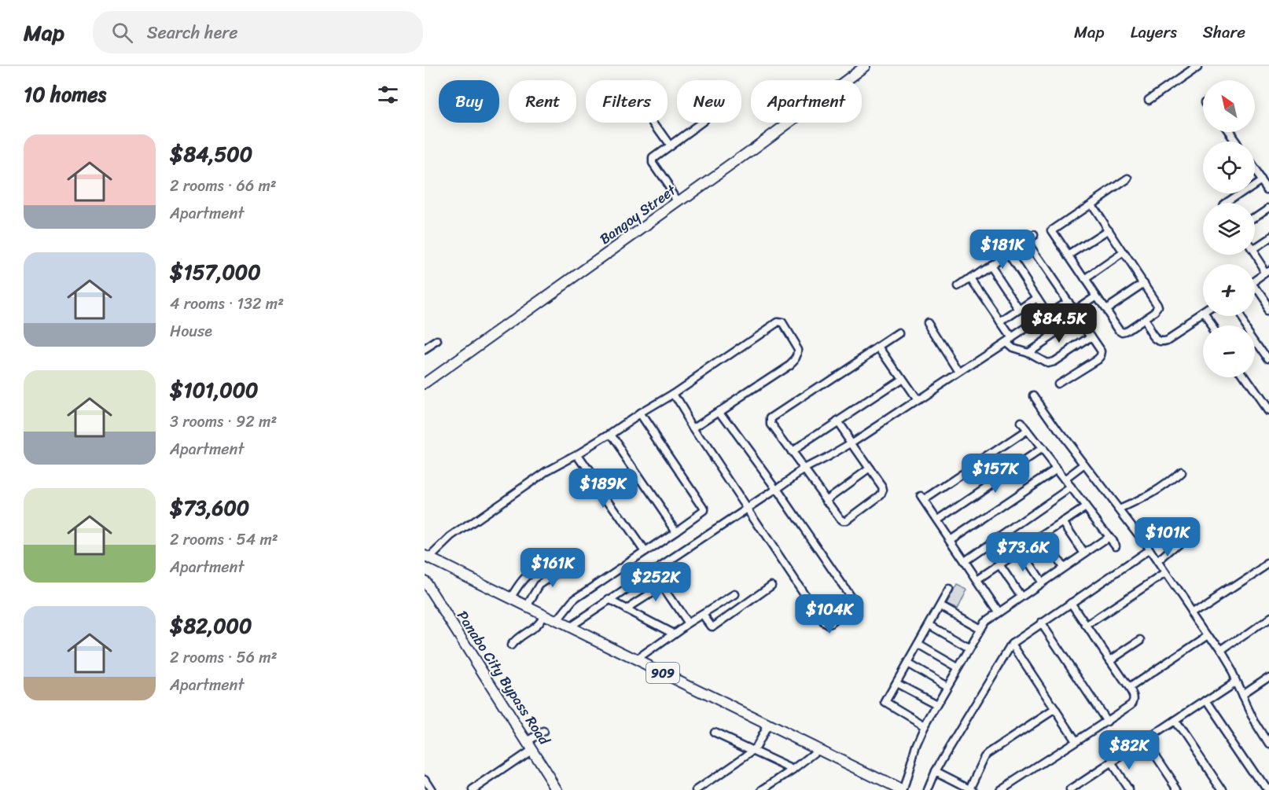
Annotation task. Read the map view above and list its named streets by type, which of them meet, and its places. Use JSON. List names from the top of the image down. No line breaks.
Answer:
{"streets":{"main road":["Bangoy Street","909","Panabo City Bypass Road"]},"north":"top left","page":{"header":"Map","search":"Search here","nav":["Map","Layers","Share"],"heading":"10 homes","map_buttons":["+","−"],"chip":["Buy","Rent","Filters","New","Apartment"],"list":[{"name":"$84,500","note":"2 rooms · 66 m² · Apartment"},{"name":"$157,000","note":"4 rooms · 132 m² · House"},{"name":"$101,000","note":"3 rooms · 92 m² · Apartment"},{"name":"$73,600","note":"2 rooms · 54 m² · Apartment"},{"name":"$82,000","note":"2 rooms · 56 m² · Apartment"}],"price":["$181K","$84.5K","$157K","$189K","$101K","$73.6K","$161K","$252K","$104K","$82K"]}}
